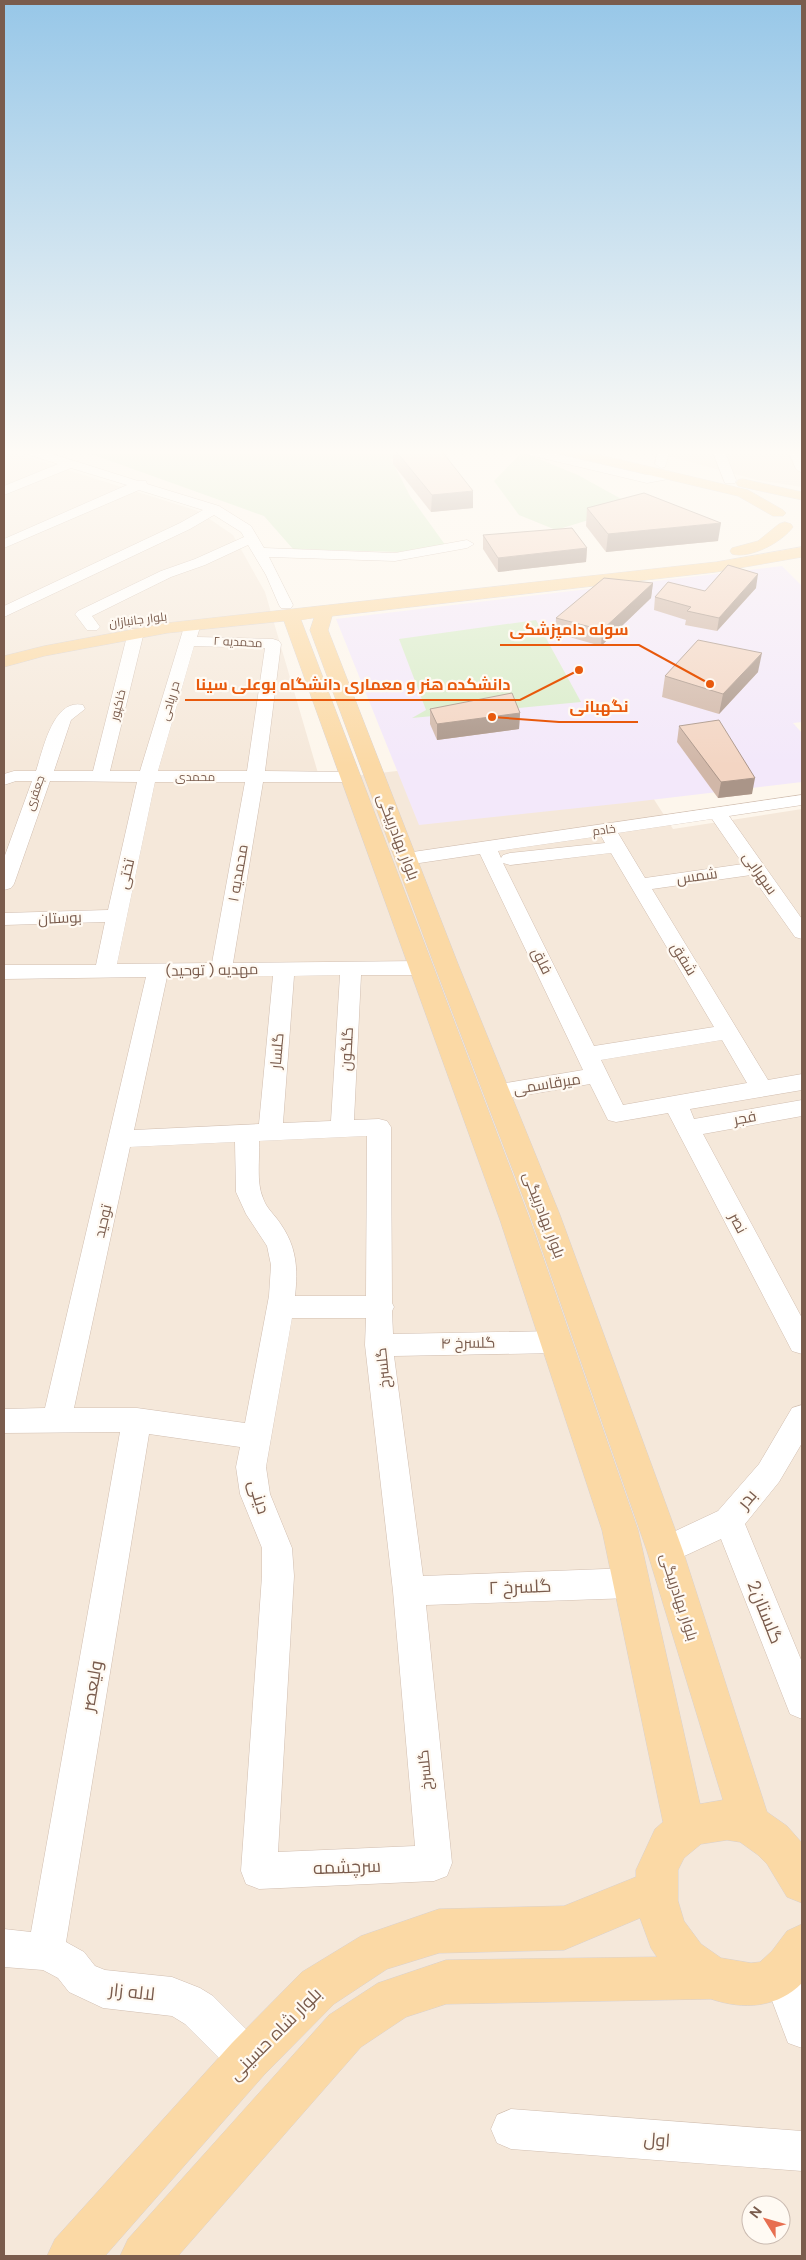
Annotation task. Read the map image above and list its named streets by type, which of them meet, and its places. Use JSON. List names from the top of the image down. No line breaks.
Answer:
{"streets":{"main road":["بلوار جانبازان","بلوار بهادربیگی","بلوار شاه حسینی"],"street":["محمدیه ۲","حر ریاحی","خاکپور","محمدی","جعفری","خادم","محمدیه ۱","سهرابی","تختی","شمس","بوستان","شفق","فلق","مهدیه ( توحید)","گلگون","گلسار","میرقاسمی","فجر","توحید","نصر","گلسرخ ۴","گلسرخ","دینی","بدر","گلسرخ ۲","گلستان2","ولیعصر","سرچشمه","لاله زار","اول"]},"crossings":[["بلوار جانبازان","محمدیه ۲"],["بلوار جانبازان","حر ریاحی"],["بلوار جانبازان","خاکپور"],["بلوار جانبازان","بلوار بهادربیگی"],["محمدیه ۲","حر ریاحی"],["محمدیه ۲","محمدی"],["محمدیه ۲","محمدیه ۱"],["حر ریاحی","محمدی"],["حر ریاحی","تختی"],["خاکپور","محمدی"],["محمدی","جعفری"],["محمدی","بلوار بهادربیگی"],["محمدی","محمدیه ۱"],["محمدی","تختی"],["خادم","سهرابی"],["خادم","شفق"],["خادم","فلق"],["بلوار بهادربیگی","مهدیه ( توحید)"],["بلوار بهادربیگی","میرقاسمی"],["بلوار بهادربیگی","گلسرخ ۴"],["بلوار بهادربیگی","بدر"],["بلوار بهادربیگی","گلسرخ ۲"],["محمدیه ۱","مهدیه ( توحید)"],["سهرابی","شمس"],["تختی","بوستان"],["تختی","مهدیه ( توحید)"],["شمس","شفق"],["شفق","میرقاسمی"],["شفق","فجر"],["فلق","میرقاسمی"],["فلق","فجر"],["فلق","نصر"],["مهدیه ( توحید)","گلگون"],["مهدیه ( توحید)","گلسار"],["مهدیه ( توحید)","توحید"],["گلگون","گلسرخ"],["گلسار","گلسرخ"],["گلسار","دینی"],["فجر","نصر"],["توحید","گلسرخ"],["گلسرخ ۴","گلسرخ"],["گلسرخ","دینی"],["گلسرخ","گلسرخ ۲"],["گلسرخ","سرچشمه"],["دینی","سرچشمه"],["بدر","گلستان2"],["ولیعصر","لاله زار"],["لاله زار","بلوار شاه حسینی"]],"places":["دانشکده هنر و معماری دانشگاه بوعلی سینا","سوله دامپزشکی","نگهبانی"],"north":"top left"}
